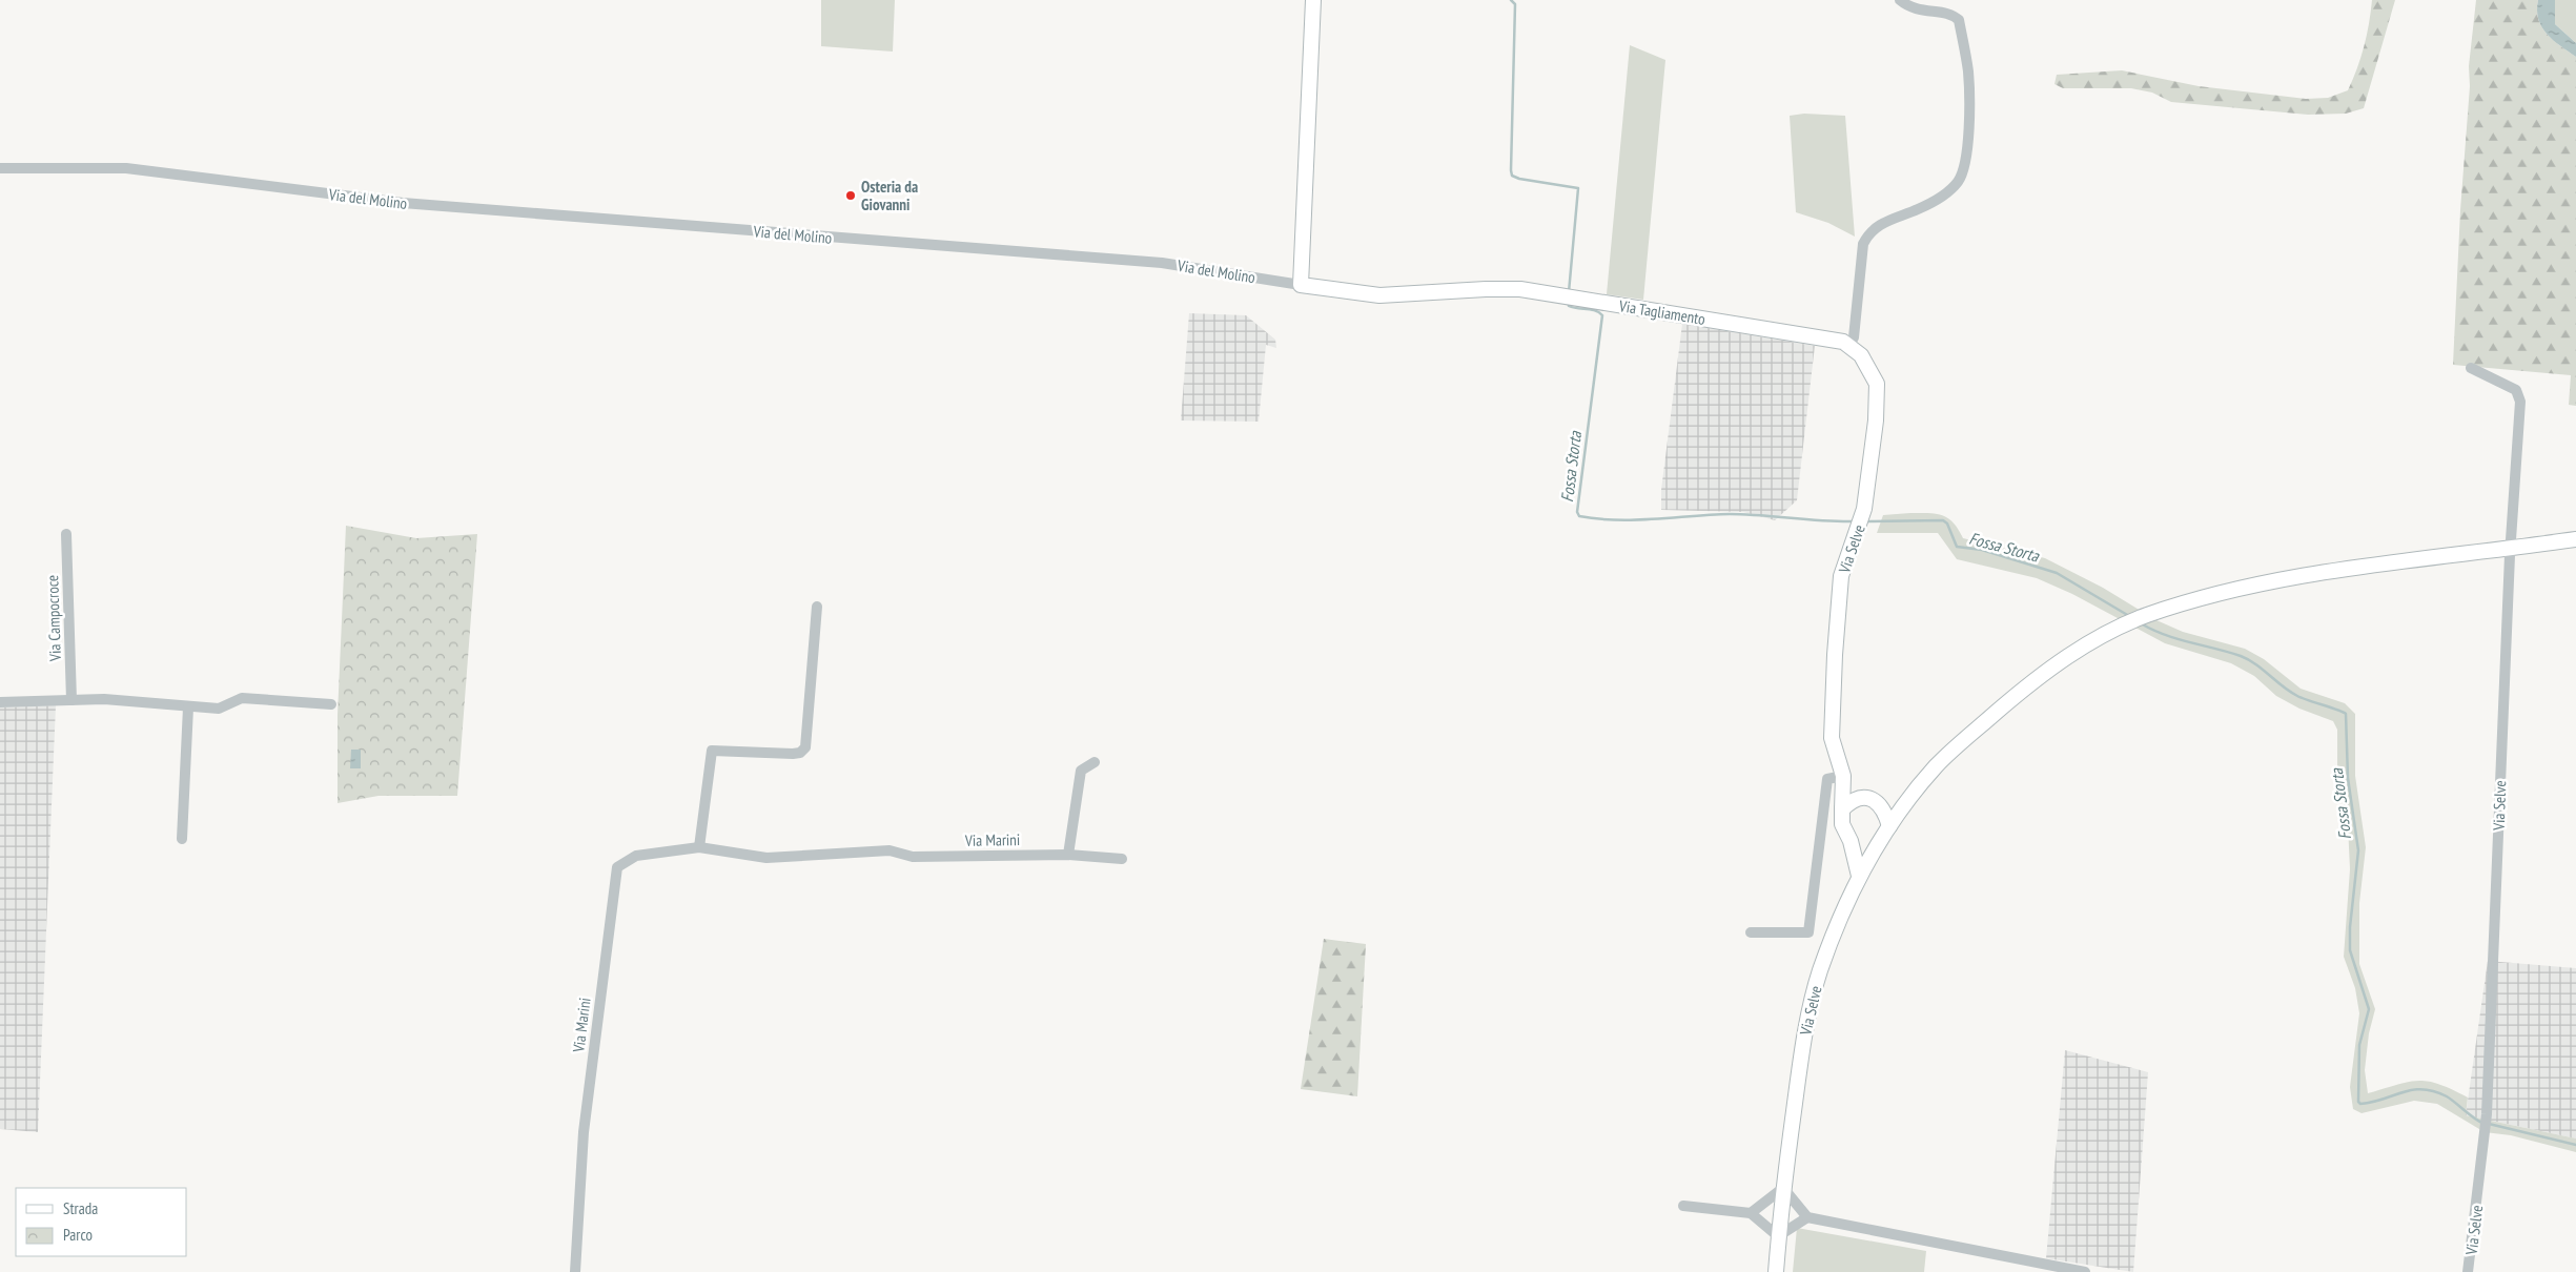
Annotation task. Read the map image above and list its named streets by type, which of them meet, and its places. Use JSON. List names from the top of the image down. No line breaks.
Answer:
{"streets":{"street":["Via del Molino","Via Tagliamento","Via Selve","Via Campocroce","Via Marini"]},"crossings":[["Via del Molino","Via Tagliamento"],["Via Tagliamento","Via Selve"]],"water":["Fossa Storta"],"places":["Osteria da Giovanni"],"legend":["Strada","Parco"]}
